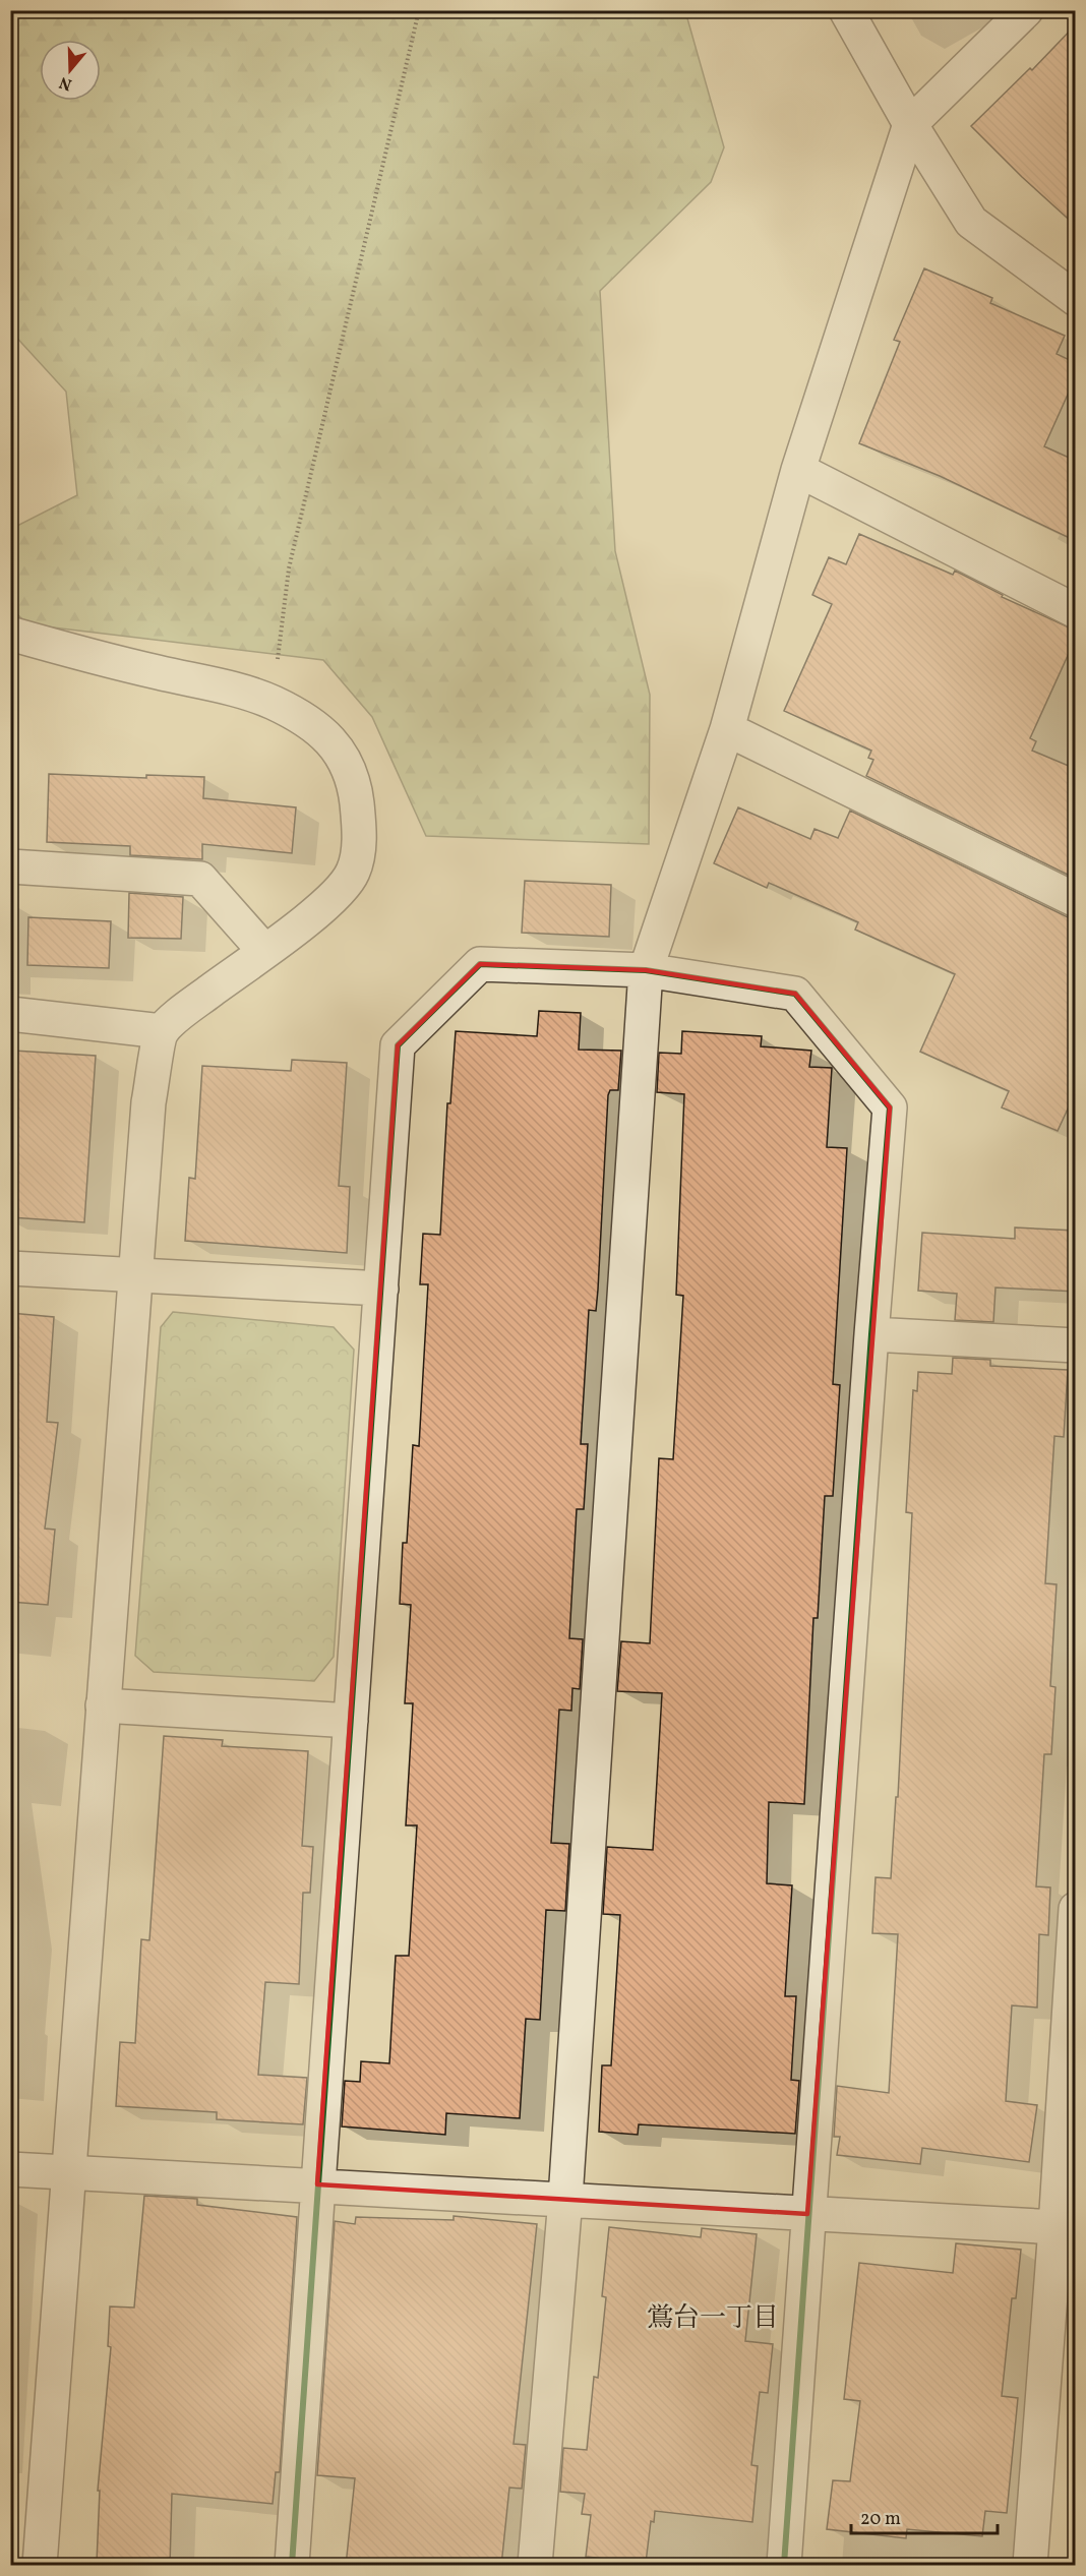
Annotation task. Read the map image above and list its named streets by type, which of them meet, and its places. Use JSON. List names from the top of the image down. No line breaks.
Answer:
{"districts":["鴬台一丁目"],"scale_bar":"20 m","north":"bottom"}
